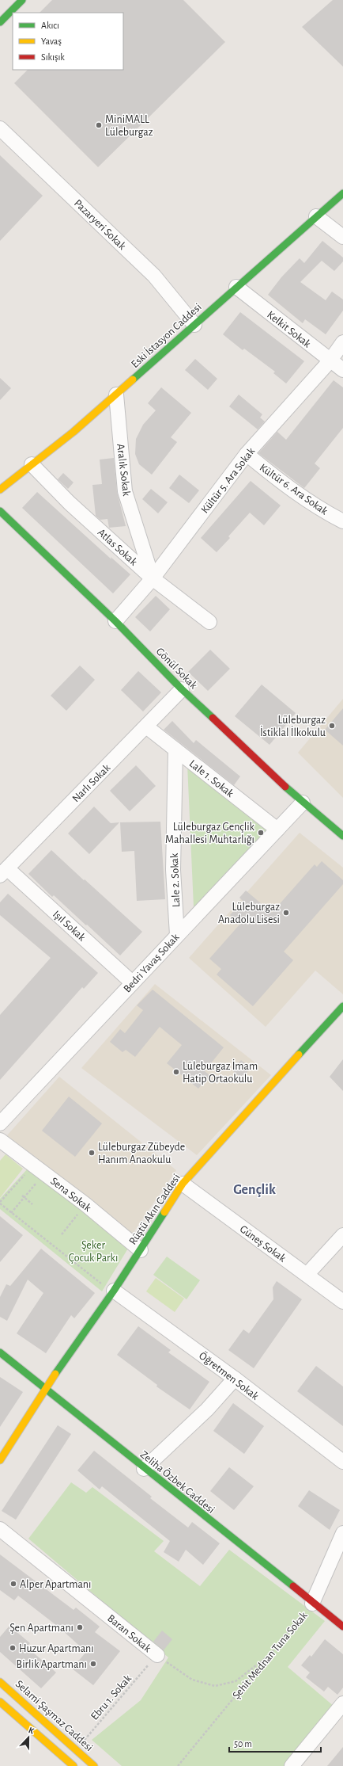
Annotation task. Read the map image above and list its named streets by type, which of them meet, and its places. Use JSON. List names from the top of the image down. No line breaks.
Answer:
{"streets":{"street":["Pazaryeri Sokak","Kelkit Sokak","Eski İstasyon Caddesi","Aralık Sokak","Kültür 5. Ara Sokak","Kültür 6. Ara Sokak","Atlas Sokak","Gönül Sokak","Lale 1. Sokak","Narlı Sokak","Lale 2. Sokak","Işıl Sokak","Bedri Yavaş Sokak","Sena Sokak","Rüştü Akın Caddesi","Güneş Sokak","Öğretmen Sokak","Zeliha Özbek Caddesi","Baran Sokak","Şehit Mednan Tuna Sokak","Selami Şaşmaz Caddesi"],"path":["Ebru 1. Sokak"]},"crossings":[["Pazaryeri Sokak","Eski İstasyon Caddesi"],["Kelkit Sokak","Eski İstasyon Caddesi"],["Kelkit Sokak","Kültür 5. Ara Sokak"],["Eski İstasyon Caddesi","Aralık Sokak"],["Eski İstasyon Caddesi","Atlas Sokak"],["Aralık Sokak","Kültür 5. Ara Sokak"],["Aralık Sokak","Atlas Sokak"],["Kültür 5. Ara Sokak","Kültür 6. Ara Sokak"],["Kültür 5. Ara Sokak","Atlas Sokak"],["Kültür 5. Ara Sokak","Gönül Sokak"],["Gönül Sokak","Narlı Sokak"],["Gönül Sokak","Bedri Yavaş Sokak"],["Lale 1. Sokak","Narlı Sokak"],["Lale 1. Sokak","Lale 2. Sokak"],["Lale 1. Sokak","Bedri Yavaş Sokak"],["Narlı Sokak","Işıl Sokak"],["Lale 2. Sokak","Bedri Yavaş Sokak"],["Işıl Sokak","Bedri Yavaş Sokak"],["Sena Sokak","Rüştü Akın Caddesi"],["Rüştü Akın Caddesi","Güneş Sokak"],["Rüştü Akın Caddesi","Öğretmen Sokak"],["Rüştü Akın Caddesi","Zeliha Özbek Caddesi"],["Zeliha Özbek Caddesi","Şehit Mednan Tuna Sokak"],["Baran Sokak","Şehit Mednan Tuna Sokak"],["Baran Sokak","Ebru 1. Sokak"],["Ebru 1. Sokak","Selami Şaşmaz Caddesi"]],"districts":["Gençlik"],"parks":["Şeker Çocuk Parkı"],"places":["MiniMALL Lüleburgaz","Lüleburgaz İstiklal İlkokulu","Lüleburgaz Gençlik Mahallesi Muhtarlığı","Lüleburgaz Anadolu Lisesi","Lüleburgaz İmam Hatip Ortaokulu","Lüleburgaz Zübeyde Hanım Anaokulu","Alper Apartmanı","Şen Apartmanı","Huzur Apartmanı","Birlik Apartmanı"],"legend":["Akıcı","Yavaş","Sıkışık"],"scale_bar":"50 m","north":"top"}
